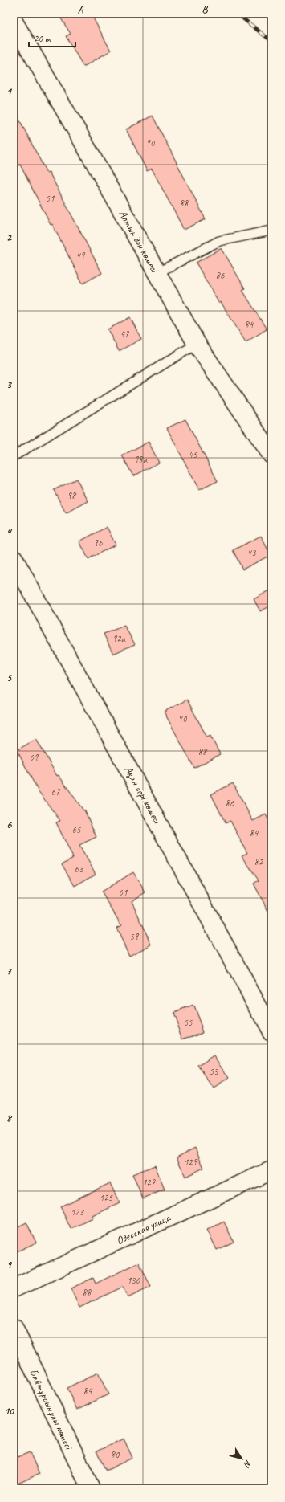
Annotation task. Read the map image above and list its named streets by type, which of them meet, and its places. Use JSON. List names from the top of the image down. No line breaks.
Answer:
{"streets":{"street":["Алтын дән көшесі","Ақан сері көшесі","Одесская улица","Байтұрсынұлы көшесі"]},"house_numbers":["90","51","88","49","86","84","47","45","98а","98","96","43","92а","90","88","69","67","86","65","84","82","63","61","59","55","53","129","127","125","123","136","88","84","80"],"scale_bar":"20 m","north":"bottom right","grid":{"columns":["A","B"],"rows":["1","2","3","4","5","6","7","8","9","10"]}}
